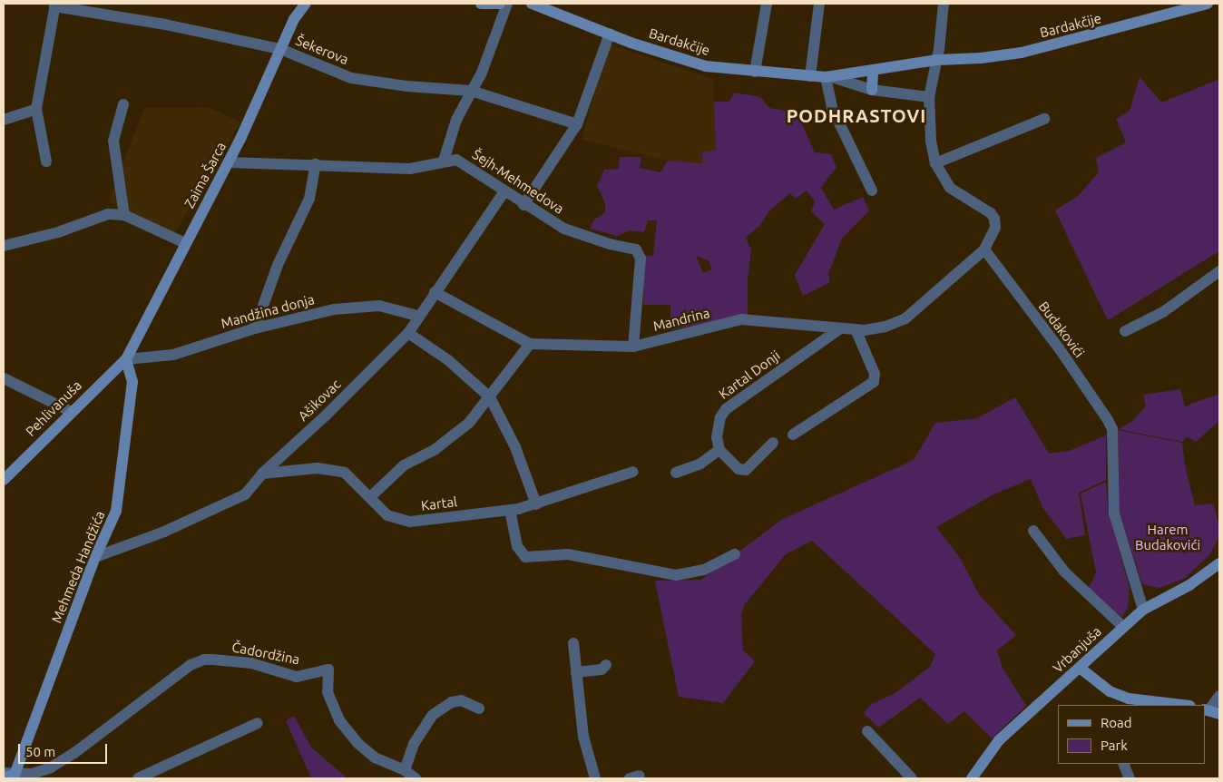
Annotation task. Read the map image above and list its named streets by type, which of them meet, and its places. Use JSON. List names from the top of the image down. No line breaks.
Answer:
{"streets":{"street":["Bardakčije","Šekerova","Zaima Šarca","Šejh-Mehmedova","Mandžina donja","Mandrina","Budakovići","Kartal Donji","Ašikovac","Pehlivanuša","Kartal","Mehmeda Handžića","Vrbanjuša","Čadordžina"]},"crossings":[["Šekerova","Zaima Šarca"],["Zaima Šarca","Šejh-Mehmedova"],["Zaima Šarca","Mandžina donja"],["Zaima Šarca","Pehlivanuša"],["Zaima Šarca","Mehmeda Handžića"],["Šejh-Mehmedova","Mandrina"],["Šejh-Mehmedova","Ašikovac"],["Mandžina donja","Ašikovac"],["Mandžina donja","Pehlivanuša"],["Mandžina donja","Mehmeda Handžića"],["Mandrina","Budakovići"],["Mandrina","Kartal Donji"],["Mandrina","Ašikovac"],["Budakovići","Vrbanjuša"],["Ašikovac","Kartal"],["Ašikovac","Mehmeda Handžića"],["Pehlivanuša","Mehmeda Handžića"],["Mehmeda Handžića","Čadordžina"]],"districts":["PODHRASTOVI"],"parks":["Harem Budakovići"],"legend":["Road","Park"],"scale_bar":"50 m"}
